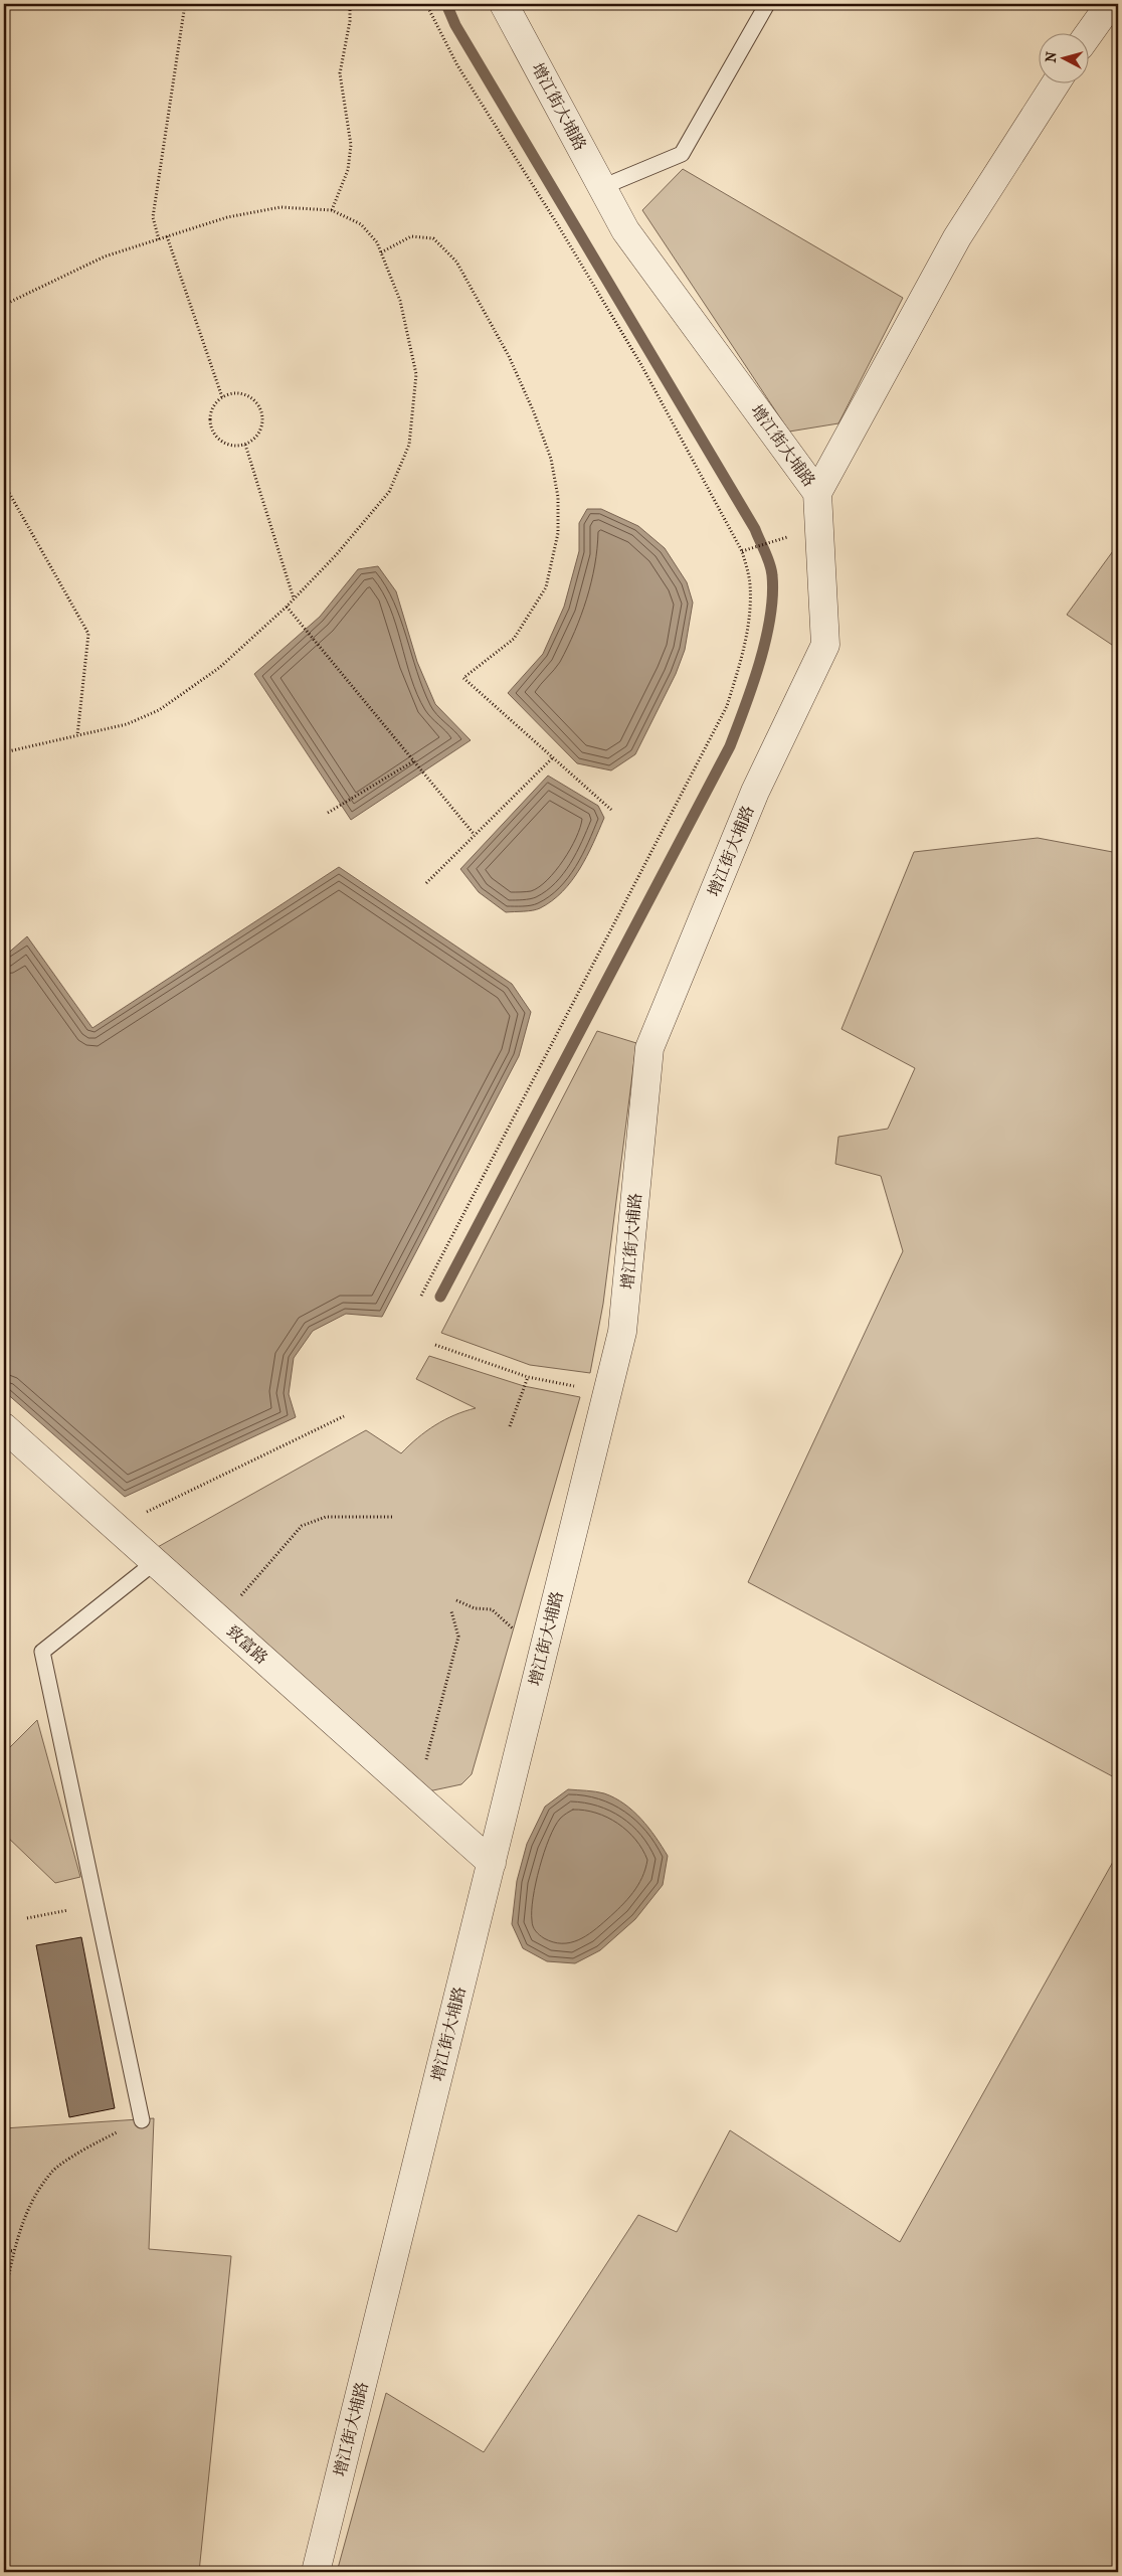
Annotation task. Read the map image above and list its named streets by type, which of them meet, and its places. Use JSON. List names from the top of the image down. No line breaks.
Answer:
{"streets":{"street":["增江街大埔路","致富路"]},"crossings":[["增江街大埔路","致富路"]],"north":"left"}
